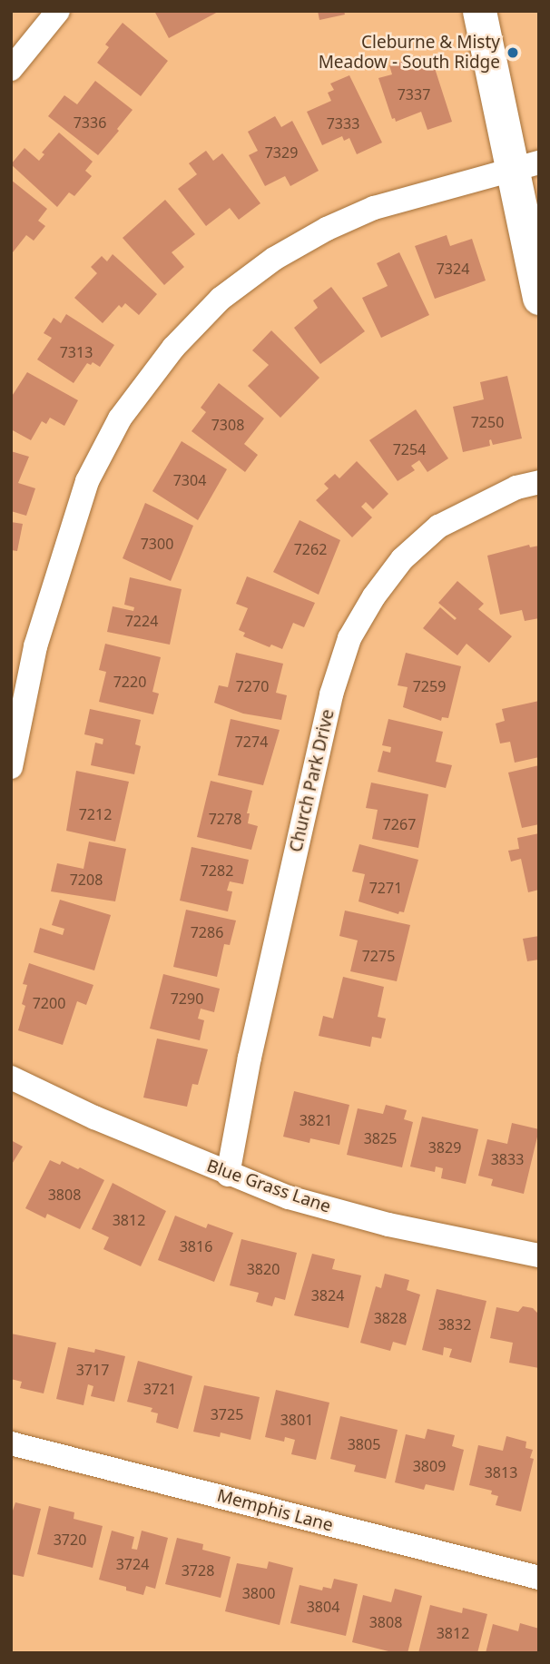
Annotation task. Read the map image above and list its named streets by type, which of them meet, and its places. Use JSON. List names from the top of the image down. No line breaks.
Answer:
{"streets":{"street":["Church Park Drive","Blue Grass Lane","Memphis Lane"]},"crossings":[["Church Park Drive","Blue Grass Lane"]],"places":["Cleburne & Misty Meadow - South Ridge"],"house_numbers":["7337","7336","7333","7329","7324","7313","7250","7308","7254","7304","7300","7262","7224","7220","7270","7259","7274","7212","7278","7267","7282","7208","7271","7286","7275","7290","7200","3821","3825","3829","3833","3808","3812","3816","3820","3824","3828","3832","3717","3721","3725","3801","3805","3809","3813","3720","3724","3728","3800","3804","3808","3812"]}
